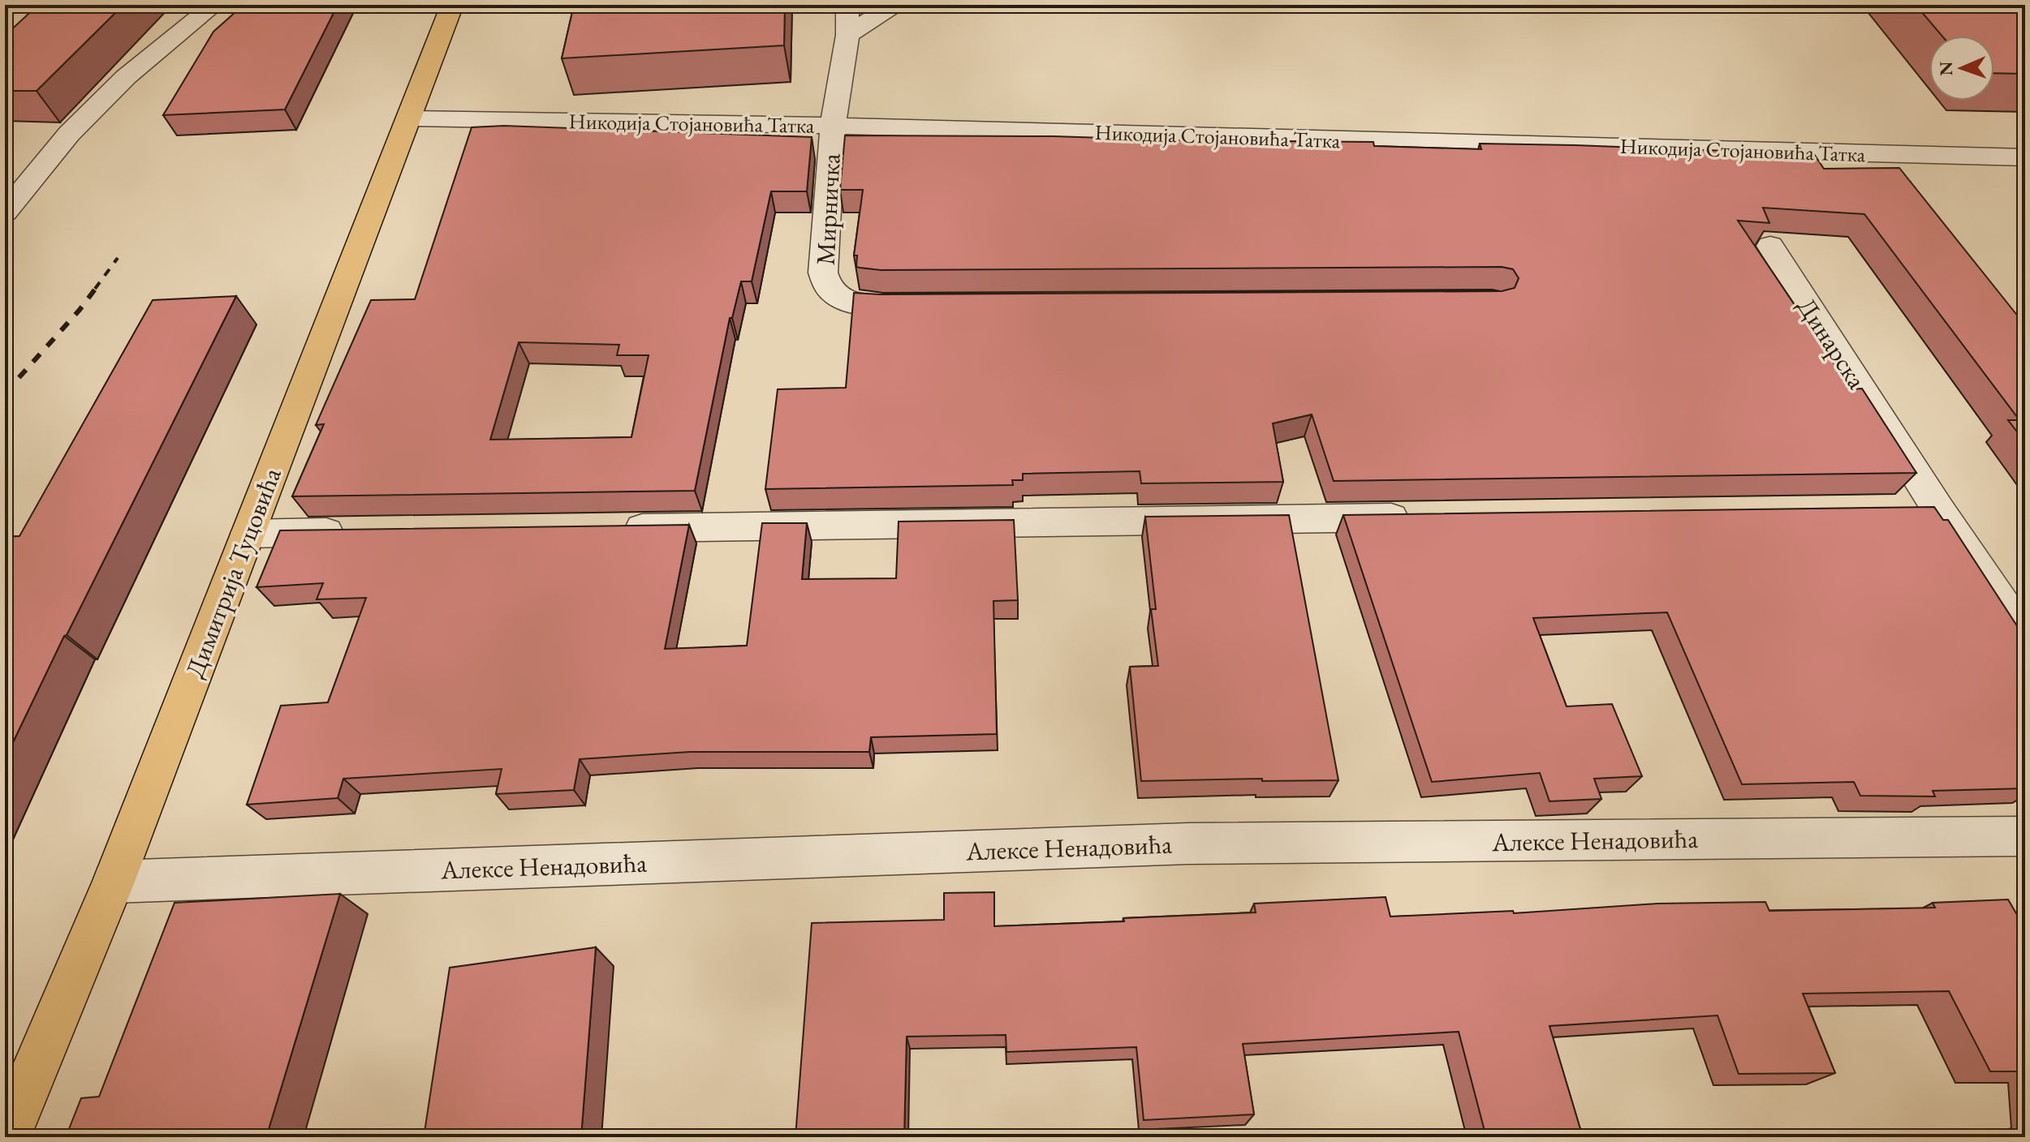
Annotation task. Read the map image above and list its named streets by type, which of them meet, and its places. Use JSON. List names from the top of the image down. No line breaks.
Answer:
{"streets":{"main road":["Димитрија Туцовића"],"street":["Никодија Стојановића Татка","Мирничка","Динарска","Алексе Ненадовића"]},"crossings":[["Никодија Стојановића Татка","Мирничка"],["Никодија Стојановића Татка","Димитрија Туцовића"],["Димитрија Туцовића","Алексе Ненадовића"]],"north":"left"}
